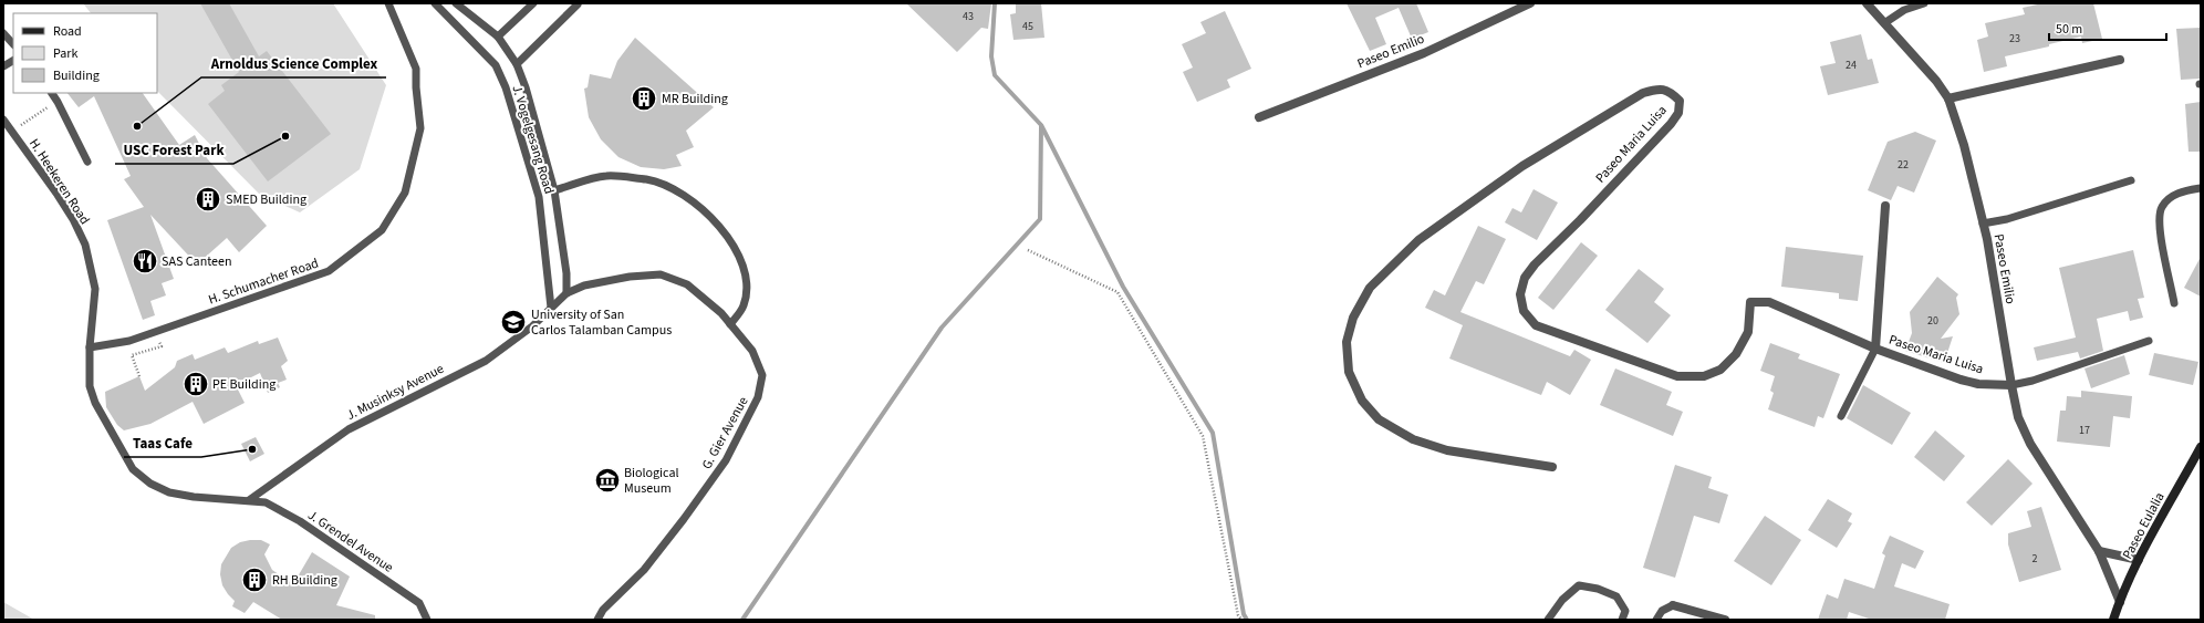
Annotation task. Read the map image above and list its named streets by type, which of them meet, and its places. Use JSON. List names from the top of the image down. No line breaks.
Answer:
{"streets":{"street":["Paseo Emilio","Paseo Maria Luisa","Paseo Eulalia"],"lane":["J. Vogelgesang Road","H. Heekeren Road","H. Schumacher Road","J. Musinksy Avenue","G. Gier Avenue","J. Grendel Avenue"]},"crossings":[["Paseo Emilio","Paseo Maria Luisa"],["Paseo Emilio","Paseo Eulalia"],["J. Vogelgesang Road","J. Musinksy Avenue"],["J. Vogelgesang Road","G. Gier Avenue"],["H. Heekeren Road","H. Schumacher Road"],["H. Heekeren Road","J. Musinksy Avenue"],["H. Heekeren Road","J. Grendel Avenue"],["J. Musinksy Avenue","G. Gier Avenue"],["J. Musinksy Avenue","J. Grendel Avenue"]],"places":{"building":["MR Building","SMED Building","PE Building","RH Building"],"other":["Arnoldus Science Complex","USC Forest Park","Taas Cafe"],"restaurant":["SAS Canteen"],"school or university":["University of San Carlos Talamban Campus"],"museum":["Biological Museum"]},"house_numbers":["43","45","23","24","22","20","17","2"],"legend":["Road","Park","Building"],"scale_bar":"50 m"}
